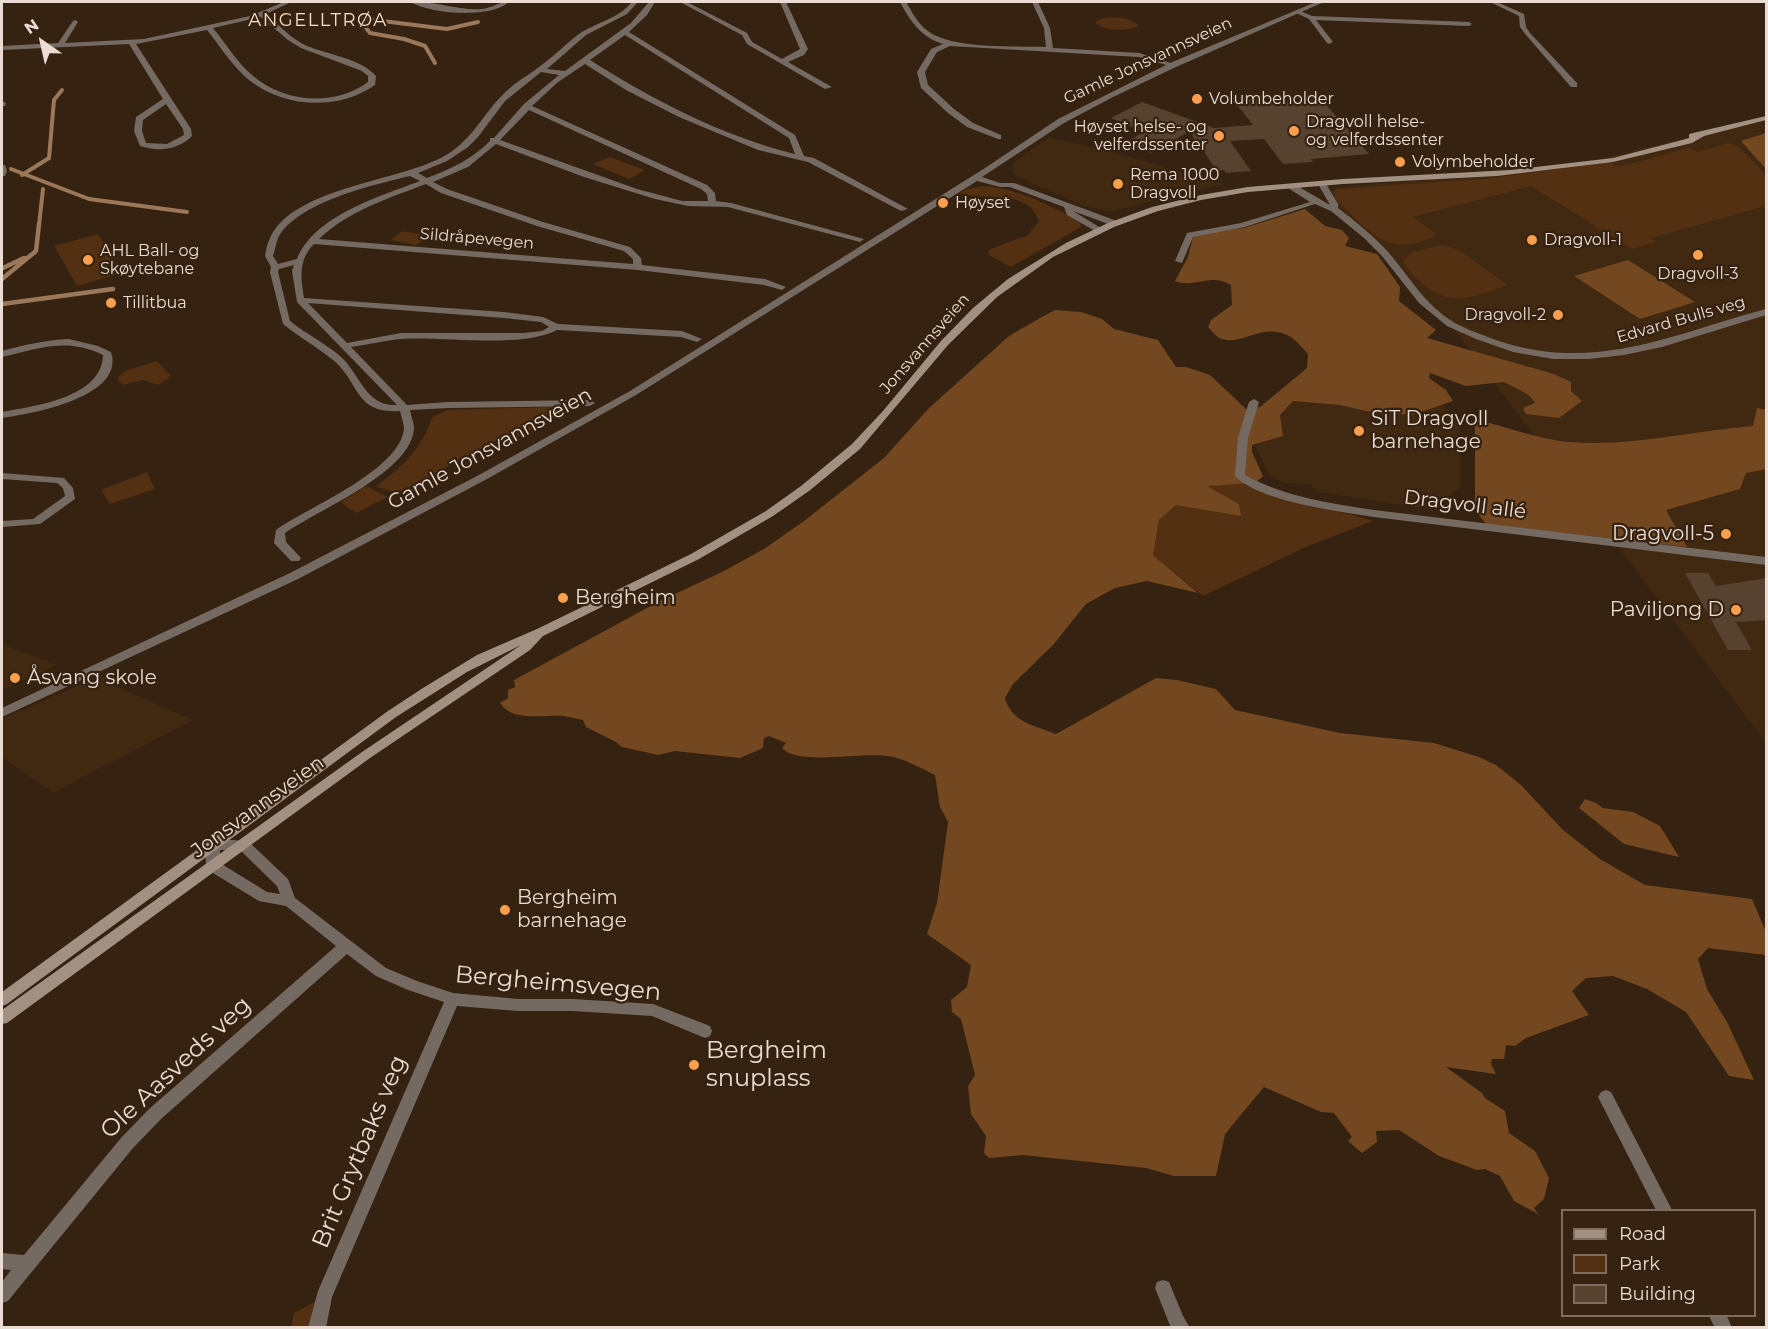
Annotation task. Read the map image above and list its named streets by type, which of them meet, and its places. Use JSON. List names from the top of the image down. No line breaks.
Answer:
{"streets":{"main road":["Jonsvannsveien"],"street":["Gamle Jonsvannsveien","Sildråpevegen","Edvard Bulls veg","Dragvoll allé","Bergheimsvegen","Ole Aasveds veg","Brit Grytbaks veg"]},"crossings":[["Edvard Bulls veg","Jonsvannsveien"],["Jonsvannsveien","Bergheimsvegen"],["Bergheimsvegen","Ole Aasveds veg"],["Bergheimsvegen","Brit Grytbaks veg"]],"districts":["ANGELLTRØA"],"places":["Volumbeholder","Dragvoll helse- og velferdssenter","Høyset helse- og velferdssenter","Volymbeholder","Rema 1000 Dragvoll","Høyset","Dragvoll-1","Dragvoll-3","AHL Ball- og Skøytebane","Tillitbua","Dragvoll-2","SiT Dragvoll barnehage","Dragvoll-5","Bergheim","Paviljong D","Åsvang skole","Bergheim barnehage","Bergheim snuplass"],"legend":["Road","Park","Building"],"north":"top left"}
